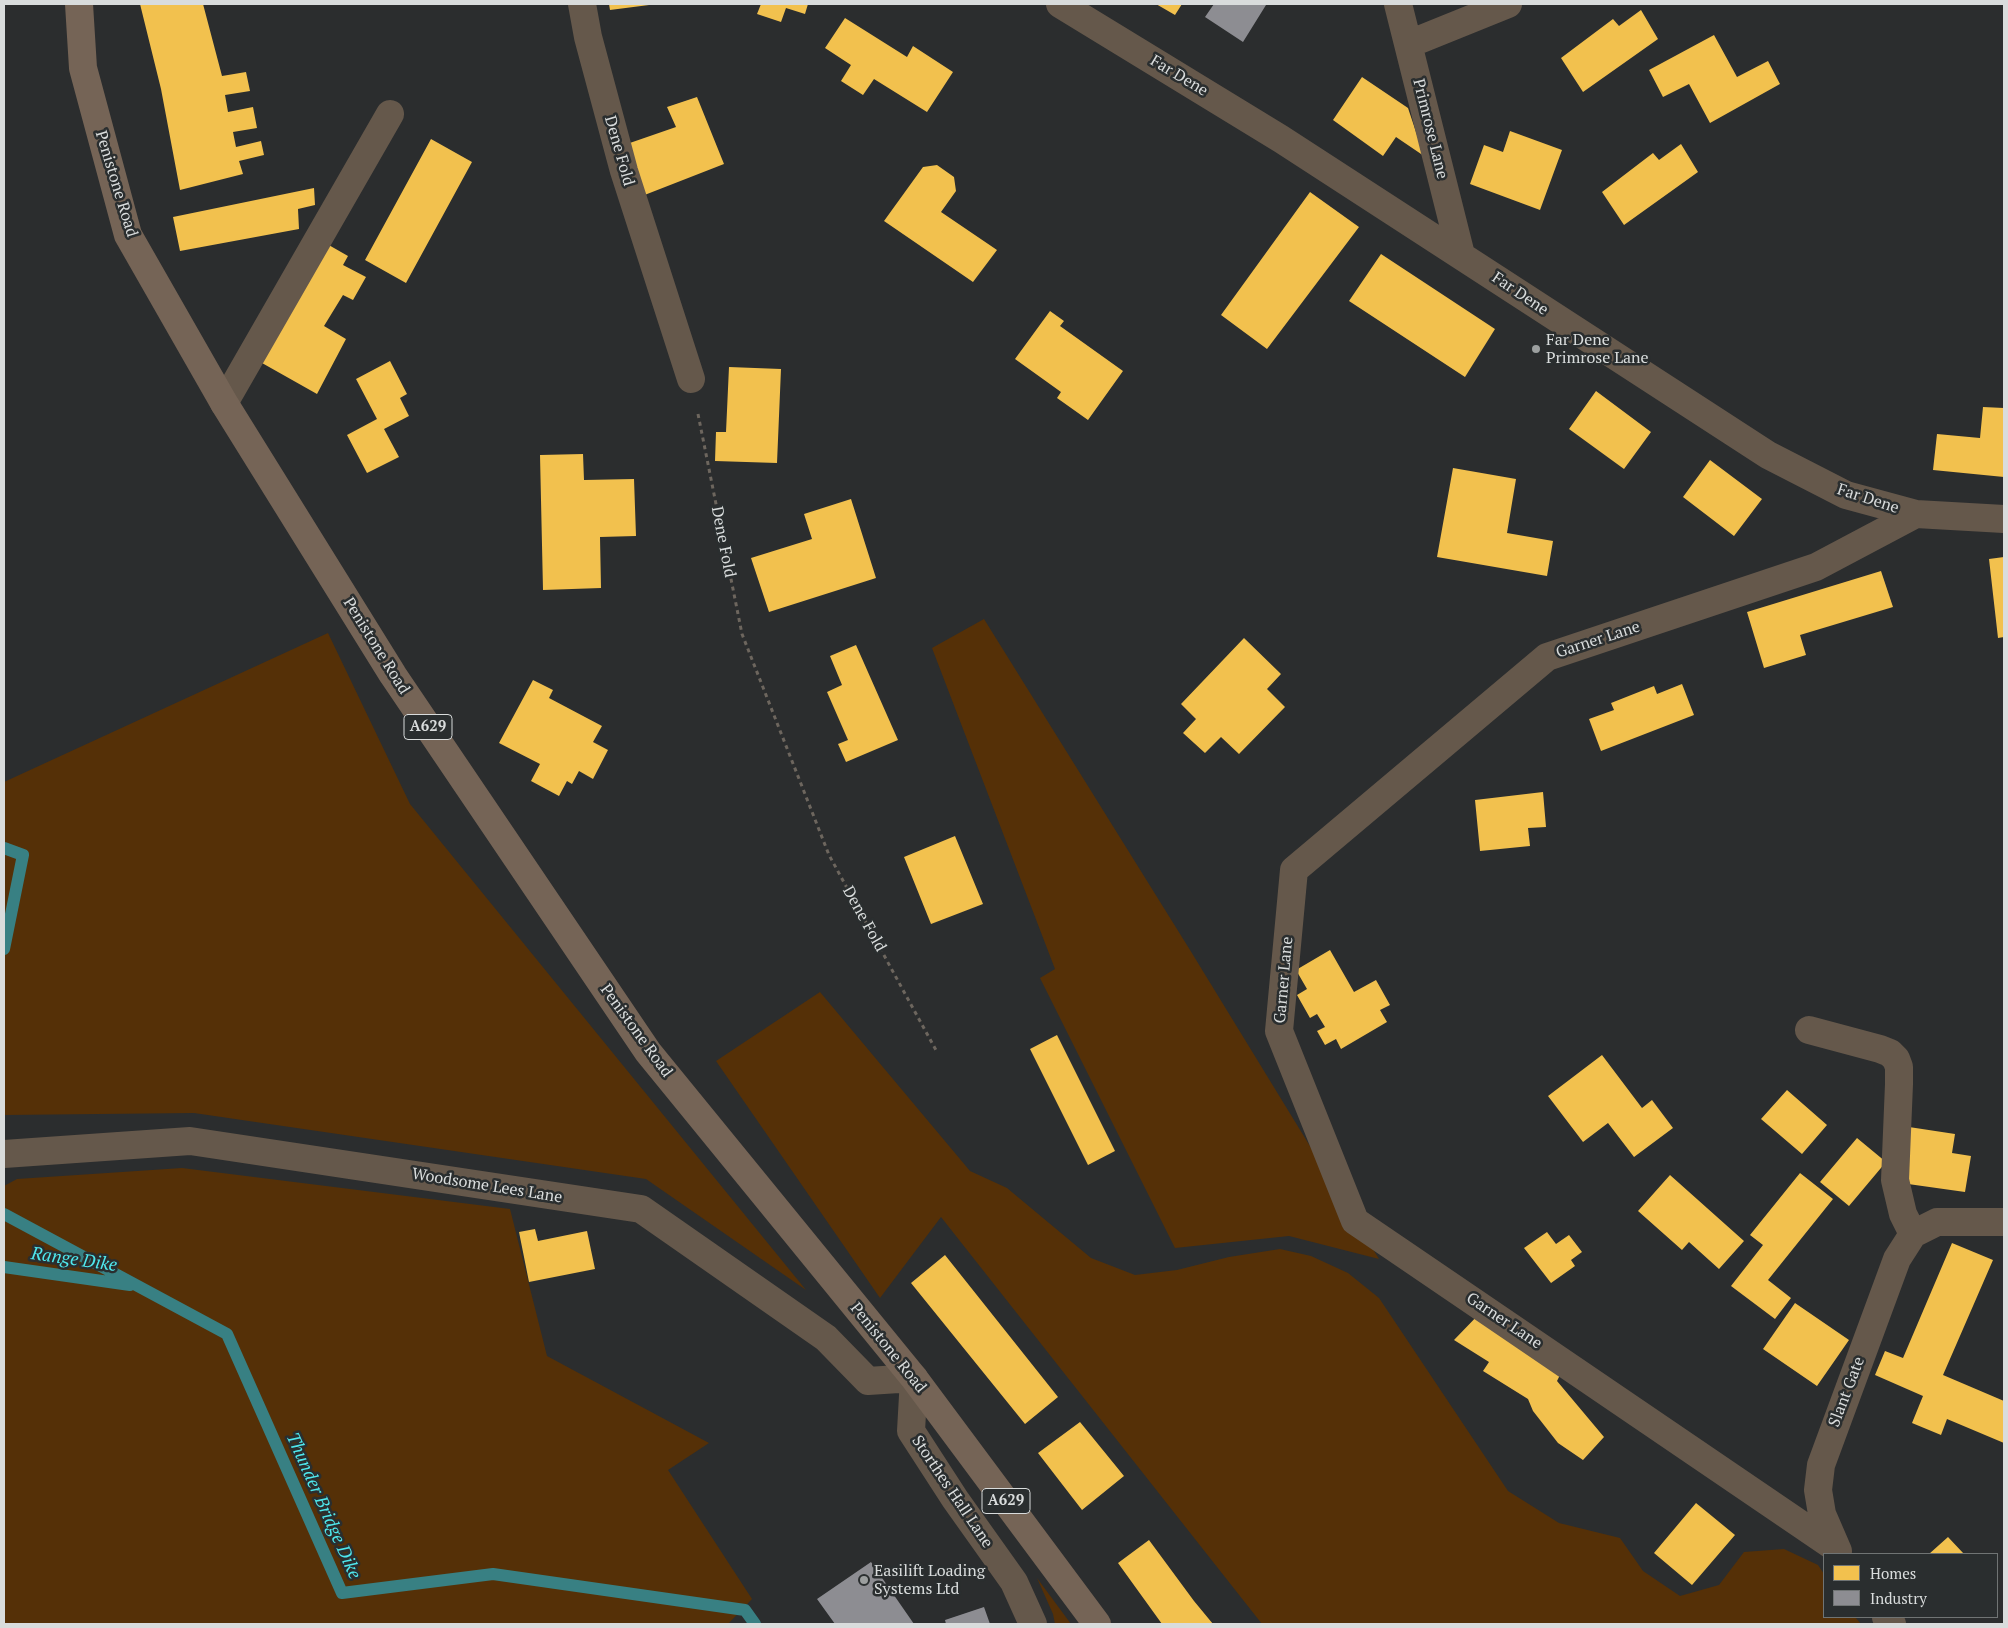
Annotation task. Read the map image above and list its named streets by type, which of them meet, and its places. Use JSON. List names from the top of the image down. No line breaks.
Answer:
{"streets":{"highway":["Penistone Road","A629"],"street":["Far Dene","Primrose Lane","Dene Fold","Garner Lane","Woodsome Lees Lane","Slant Gate","Storthes Hall Lane"]},"crossings":[["Far Dene","Primrose Lane"],["Far Dene","Garner Lane"],["Penistone Road","Woodsome Lees Lane"],["Penistone Road","Storthes Hall Lane"],["Garner Lane","Slant Gate"],["Woodsome Lees Lane","Storthes Hall Lane"]],"water":["Range Dike","Thunder Bridge Dike"],"places":["Far Dene Primrose Lane","Easilift Loading Systems Ltd"],"legend":["Homes","Industry"]}
